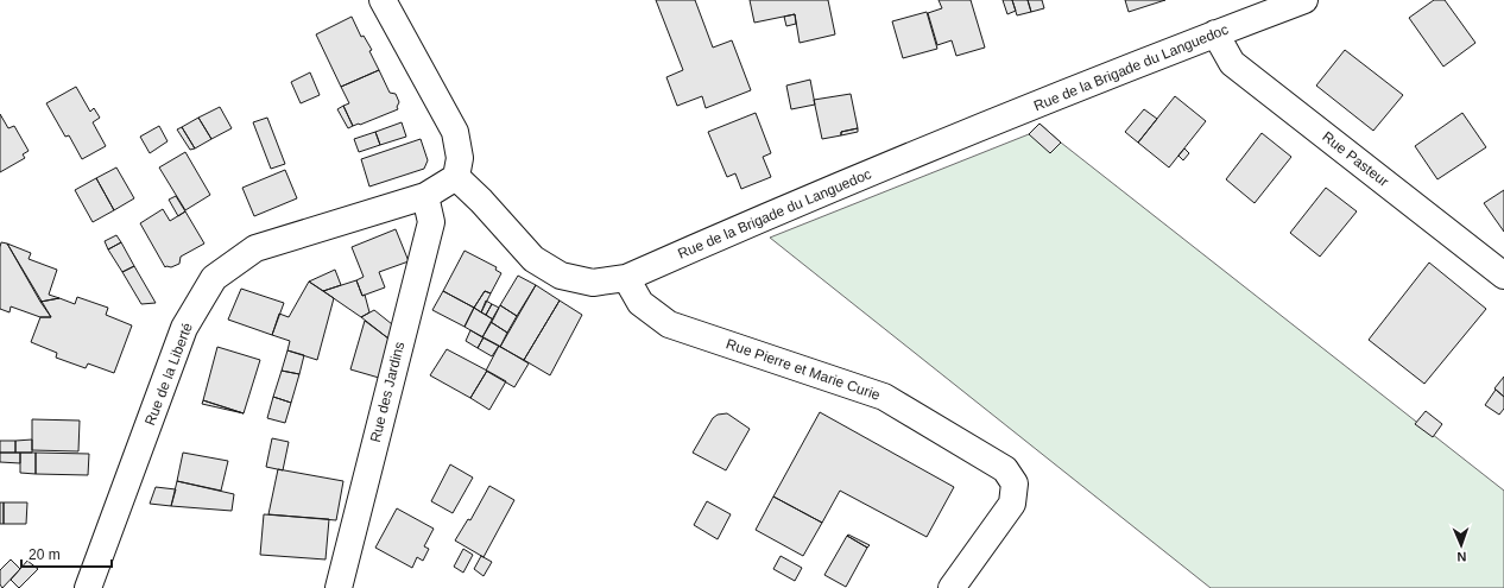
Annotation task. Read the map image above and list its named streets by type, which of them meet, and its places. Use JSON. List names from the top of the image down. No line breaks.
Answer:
{"streets":{"street":["Rue de la Brigade du Languedoc","Rue Pasteur","Rue Pierre et Marie Curie","Rue de la Liberté","Rue des Jardins"]},"crossings":[["Rue de la Brigade du Languedoc","Rue Pasteur"],["Rue de la Brigade du Languedoc","Rue Pierre et Marie Curie"],["Rue de la Brigade du Languedoc","Rue de la Liberté"],["Rue de la Liberté","Rue des Jardins"]],"scale_bar":"20 m","north":"bottom"}
